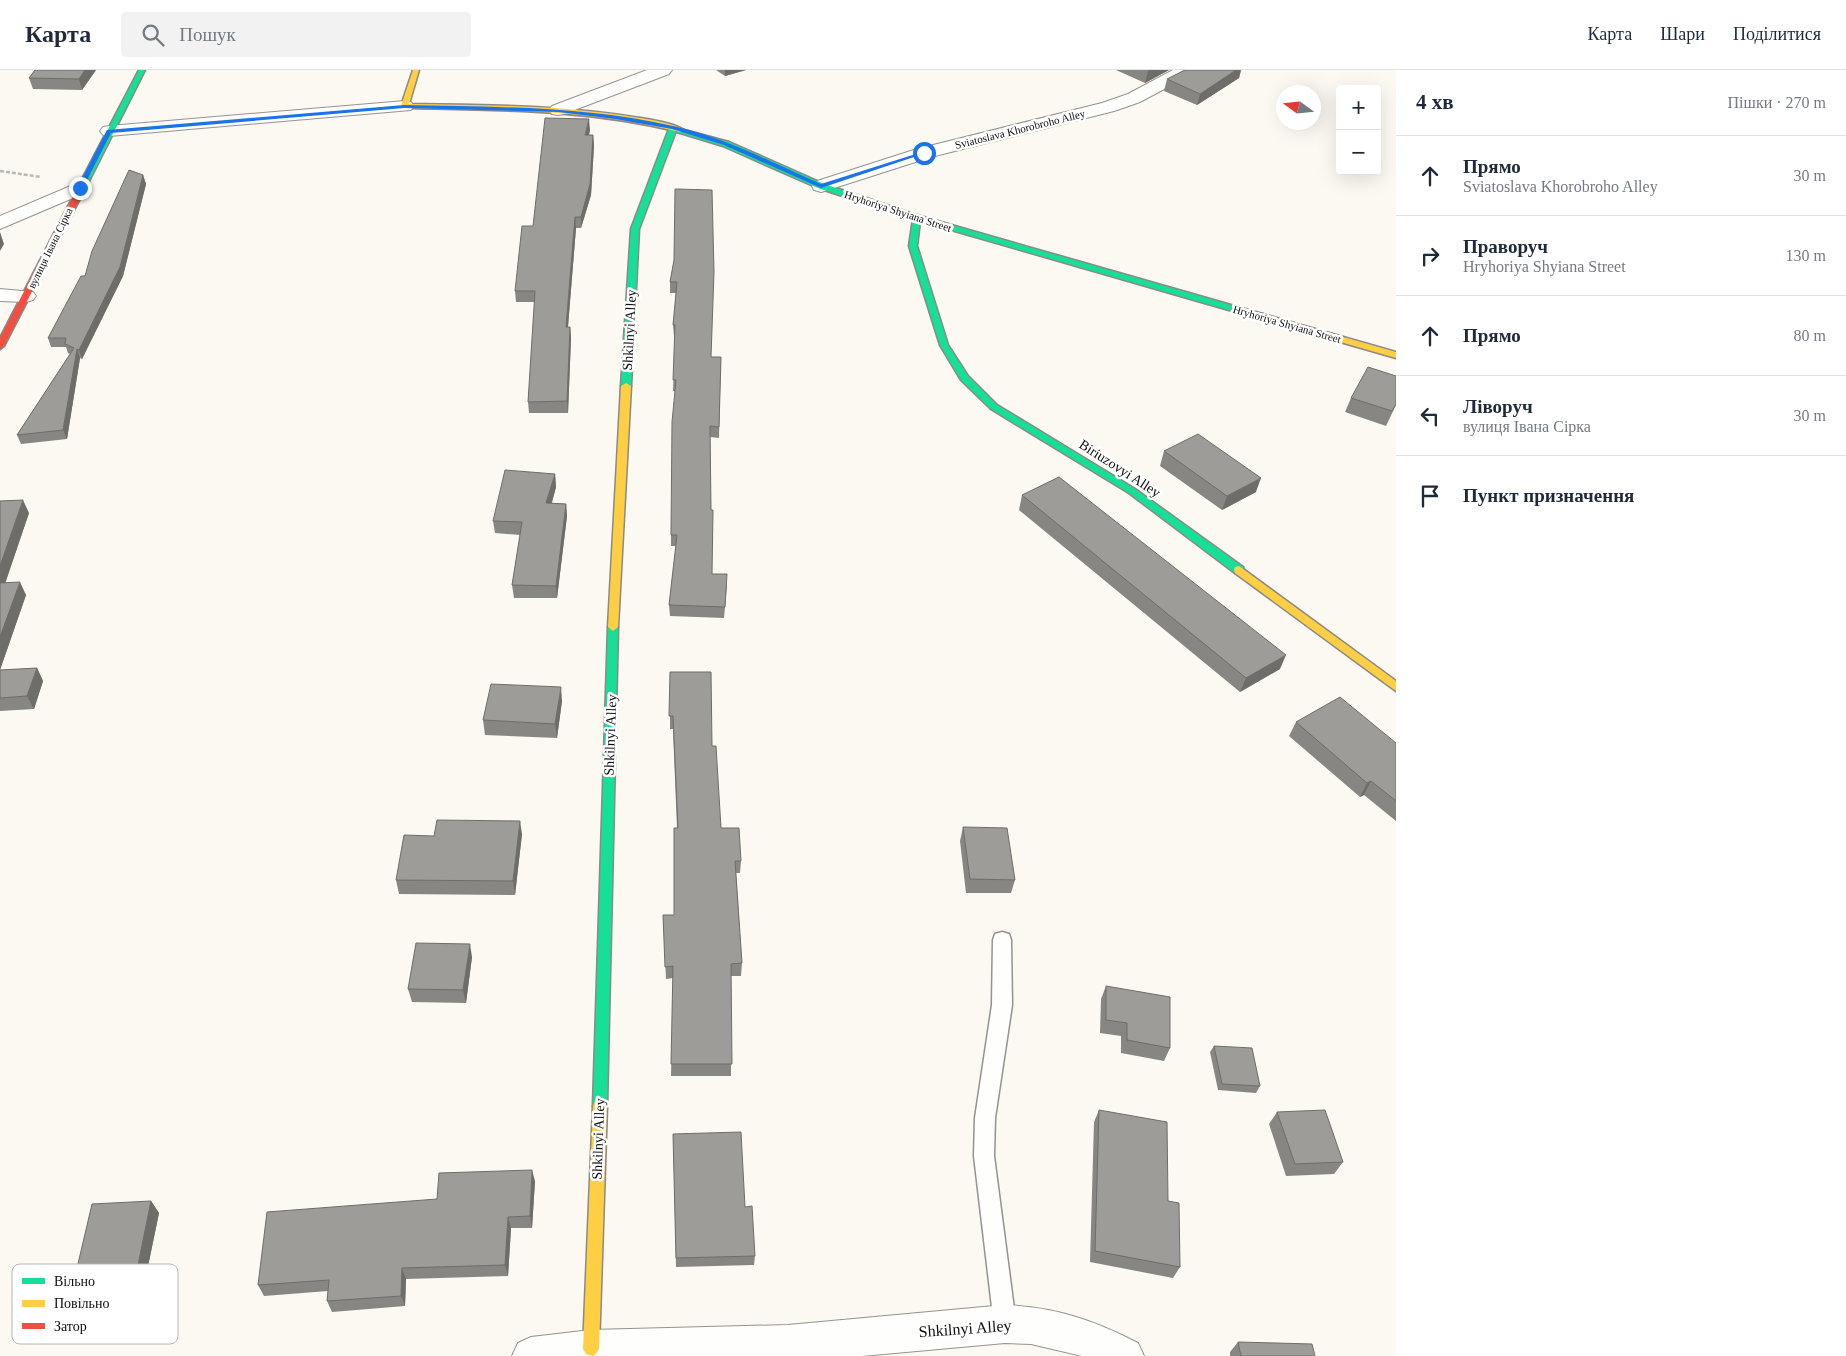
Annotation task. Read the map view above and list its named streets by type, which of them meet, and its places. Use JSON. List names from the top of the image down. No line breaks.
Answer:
{"streets":{"street":["Sviatoslava Khorobroho Alley","Hryhoriya Shyiana Street","вулиця Івана Сірка","Shkilnyi Alley","Biriuzovyi Alley"]},"crossings":[["Sviatoslava Khorobroho Alley","Hryhoriya Shyiana Street"],["Hryhoriya Shyiana Street","Shkilnyi Alley"],["Hryhoriya Shyiana Street","Biriuzovyi Alley"]],"legend":["Вільно","Повільно","Затор"],"north":"left","page":{"header":"Карта","search":"Пошук","nav":["Карта","Шари","Поділитися"],"heading":["4 хв","Пішки · 270 m"],"map_buttons":["+","−"],"list":[["Прямо","Sviatoslava Khorobroho Alley","30 m"],["Праворуч","Hryhoriya Shyiana Street","130 m"],["Прямо","80 m"],["Ліворуч","вулиця Івана Сірка","30 m"],"Пункт призначення"]}}
